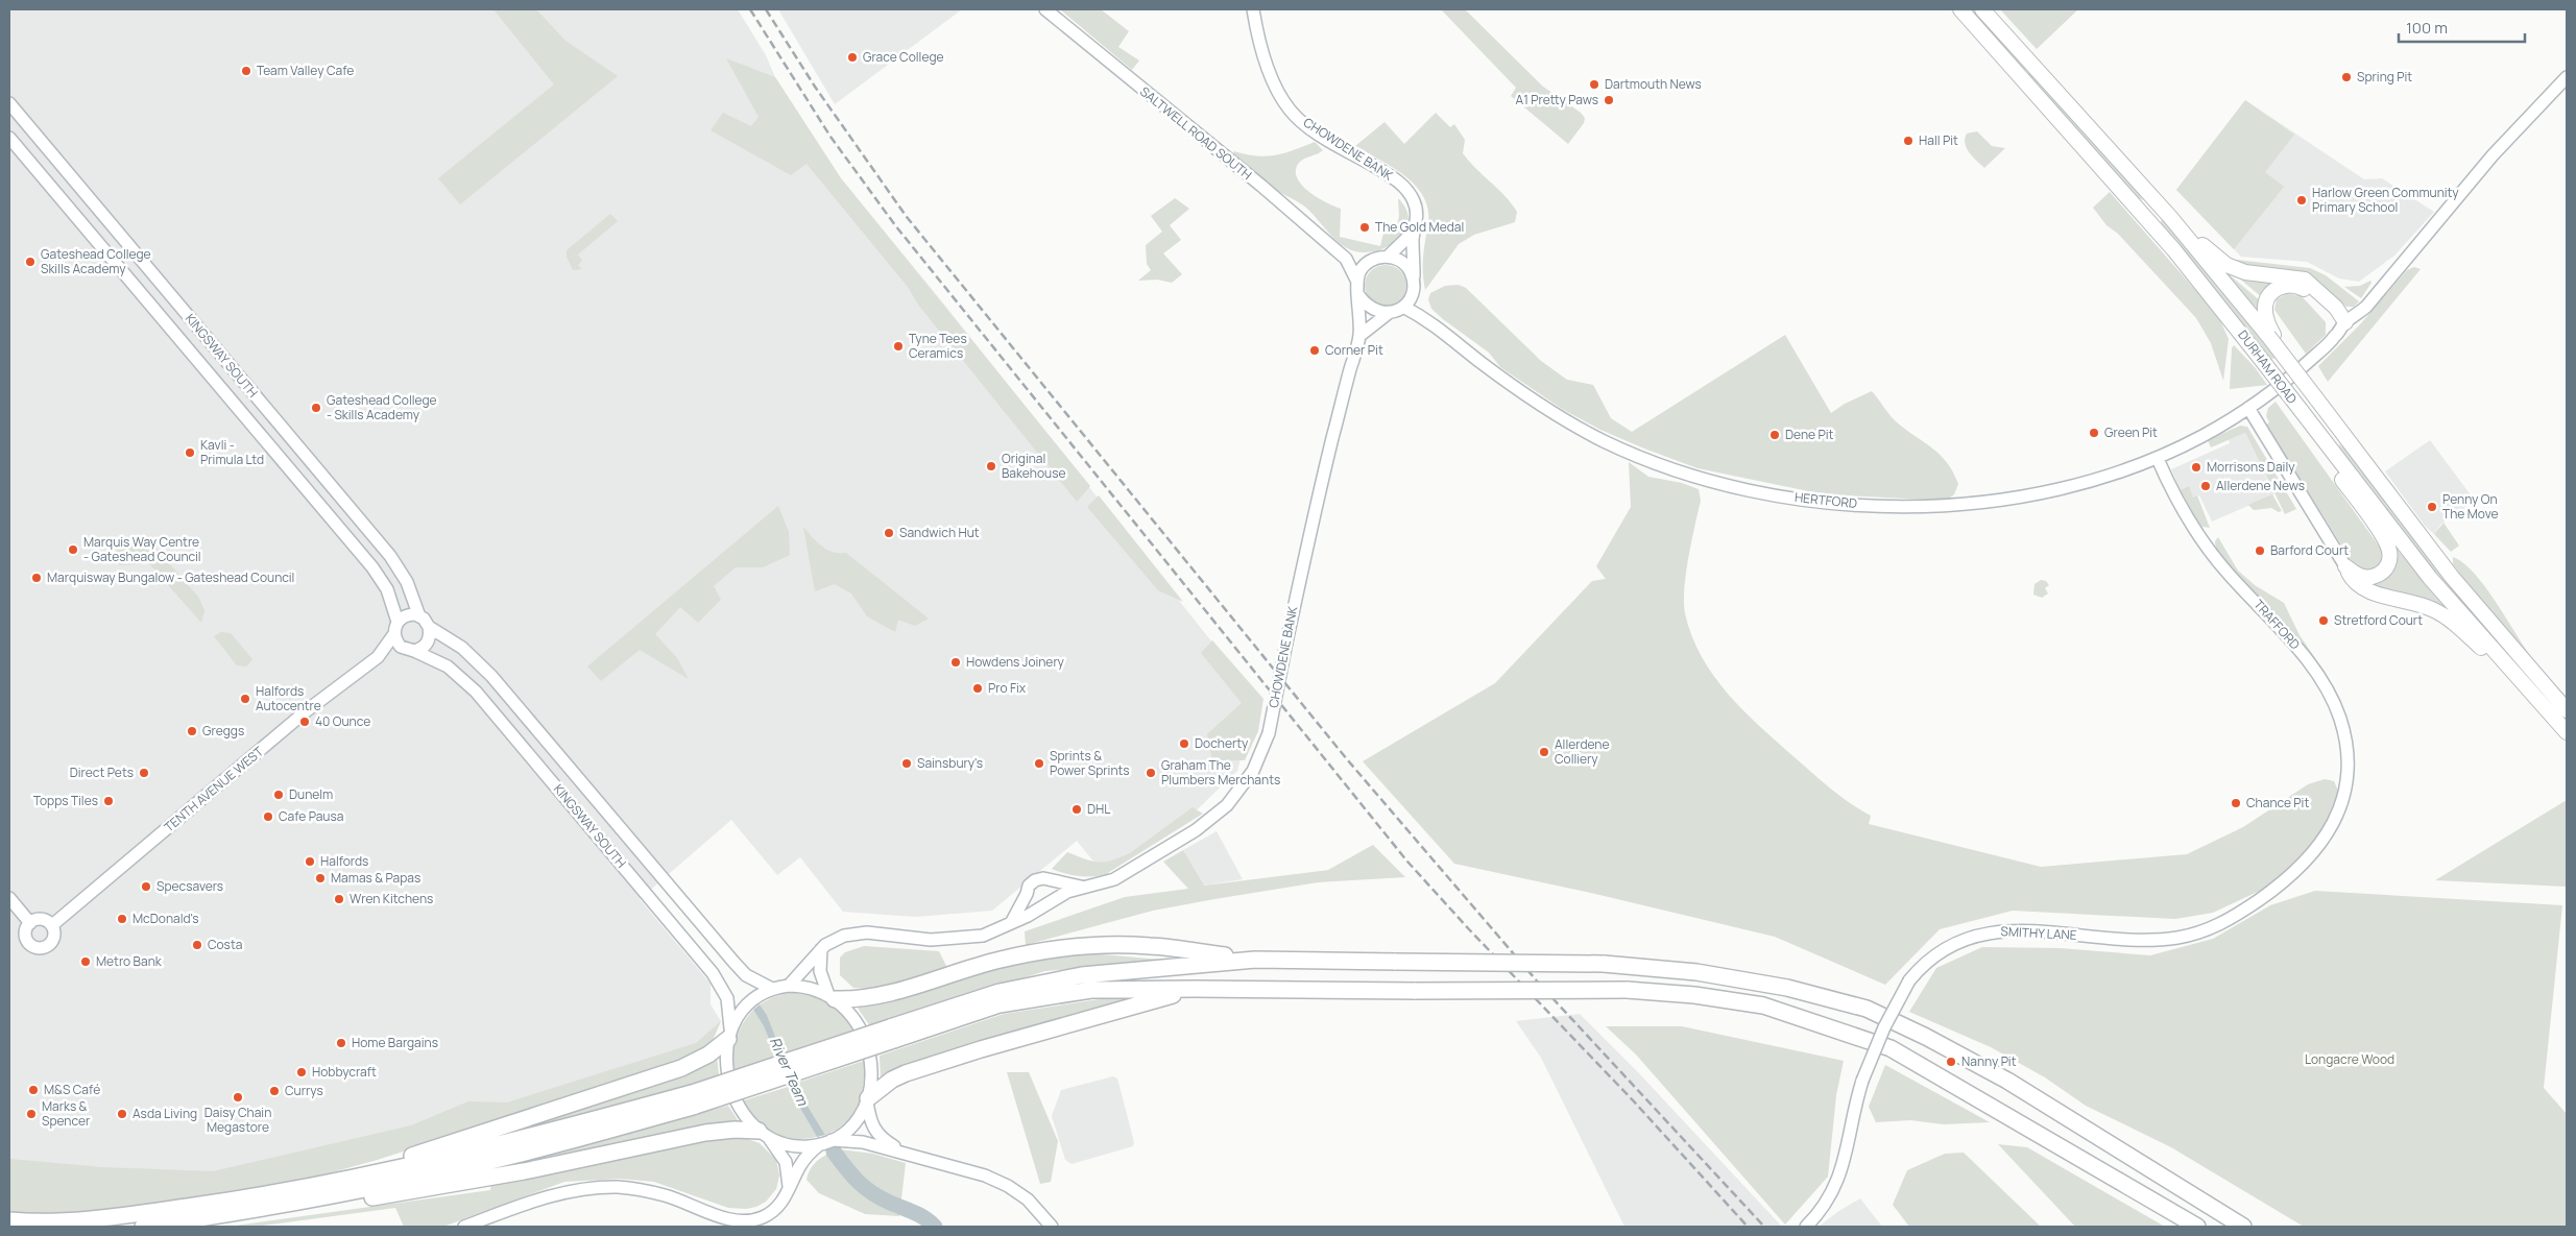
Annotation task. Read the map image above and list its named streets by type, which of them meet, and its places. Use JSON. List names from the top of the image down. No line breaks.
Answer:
{"streets":{"main road":["DURHAM ROAD"],"street":["SALTWELL ROAD SOUTH","CHOWDENE BANK","KINGSWAY SOUTH","HERTFORD","TRAFFORD","TENTH AVENUE WEST","SMITHY LANE"]},"crossings":[["SALTWELL ROAD SOUTH","CHOWDENE BANK"],["SALTWELL ROAD SOUTH","HERTFORD"],["CHOWDENE BANK","KINGSWAY SOUTH"],["CHOWDENE BANK","HERTFORD"],["KINGSWAY SOUTH","TENTH AVENUE WEST"],["HERTFORD","TRAFFORD"],["TRAFFORD","SMITHY LANE"]],"water":["River Team"],"parks":["Longacre Wood"],"places":["Grace College","Team Valley Cafe","Spring Pit","Dartmouth News","A1 Pretty Paws","Hall Pit","Harlow Green Community Primary School","The Gold Medal","Gateshead College Skills Academy","Tyne Tees Ceramics","Corner Pit","Gateshead College - Skills Academy","Green Pit","Dene Pit","Kavli - Primula Ltd","Original Bakehouse","Morrisons Daily","Allerdene News","Penny On The Move","Sandwich Hut","Marquis Way Centre - Gateshead Council","Barford Court","Marquisway Bungalow - Gateshead Council","Stretford Court","Howdens Joinery","Pro Fix","Halfords Autocentre","40 Ounce","Greggs","Docherty","Allerdene Colliery","Sainsbury's","Sprints & Power Sprints","Direct Pets","Graham The Plumbers Merchants","Dunelm","Topps Tiles","Chance Pit","DHL","Cafe Pausa","Halfords","Mamas & Papas","Specsavers","Wren Kitchens","McDonald's","Costa","Metro Bank","Home Bargains","Nanny Pit","Hobbycraft","M&S Café","Currys","Daisy Chain Megastore","Marks & Spencer","Asda Living"],"scale_bar":"100 m"}
